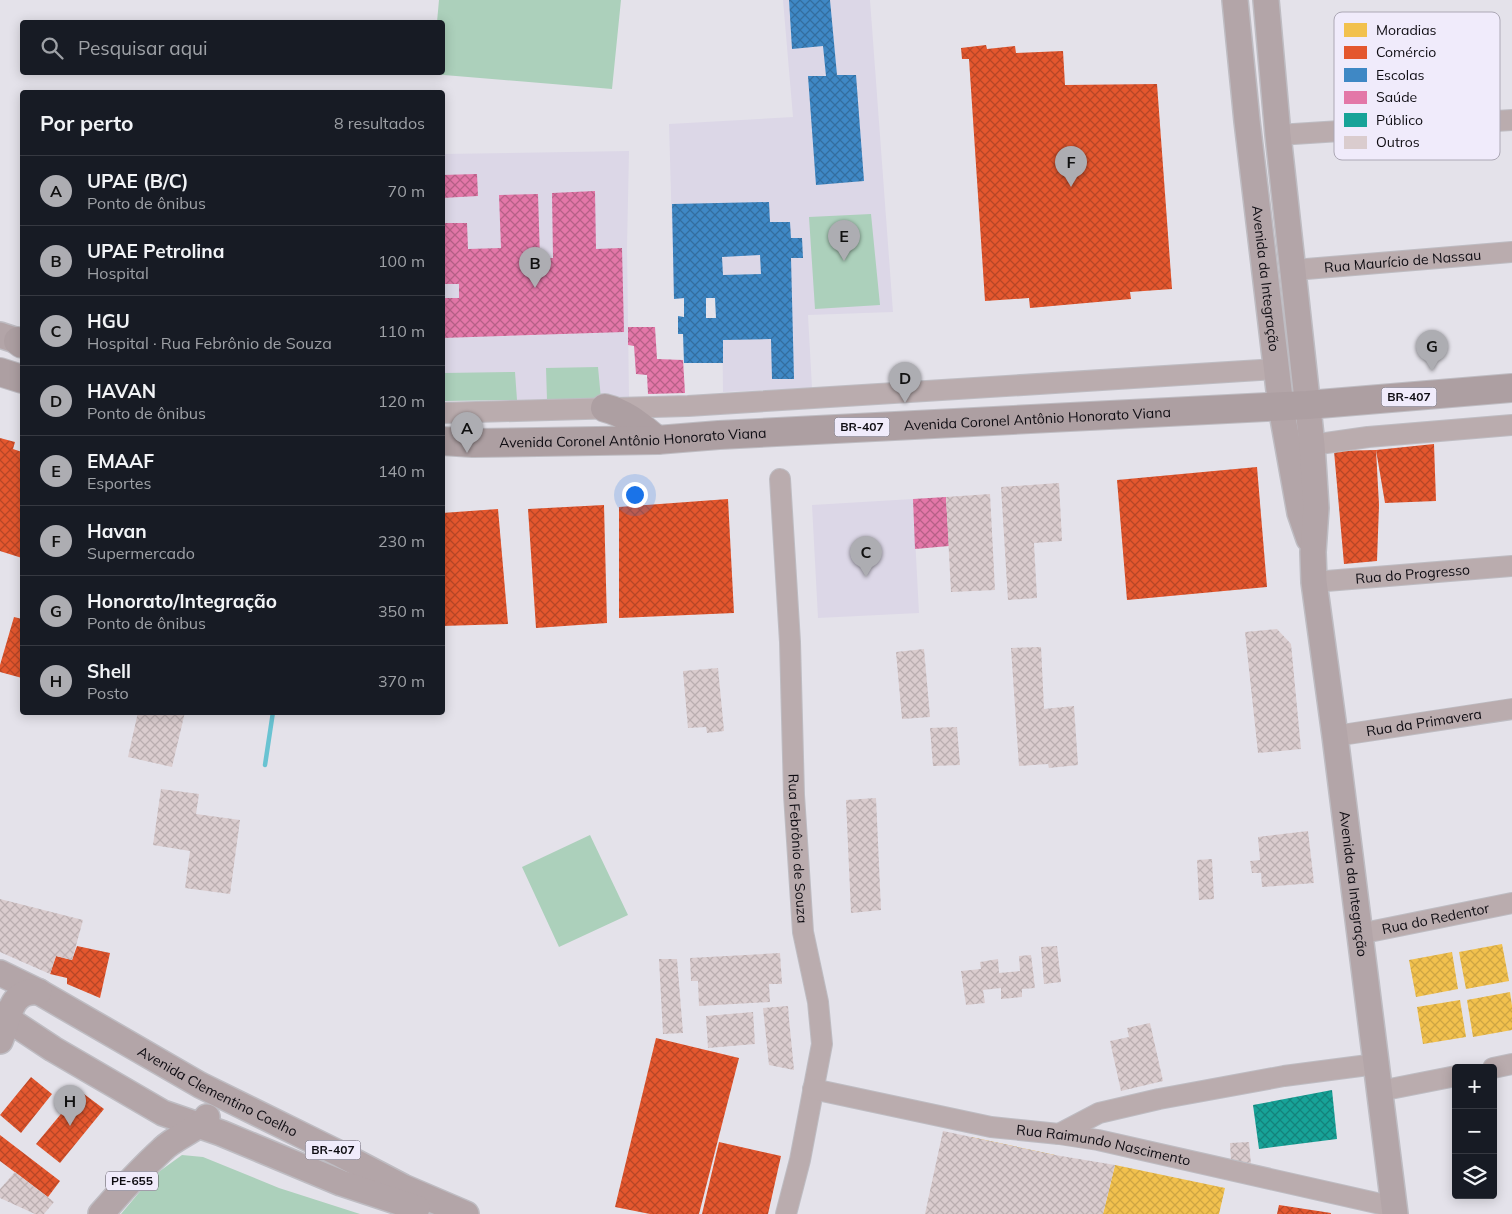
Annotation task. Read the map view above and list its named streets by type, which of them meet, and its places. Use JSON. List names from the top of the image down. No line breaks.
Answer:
{"streets":{"highway":["BR-407","Avenida Coronel Antônio Honorato Viana"],"main road":["Avenida da Integração","Avenida Clementino Coelho","PE-655"],"street":["Rua Maurício de Nassau","Rua do Progresso","Rua da Primavera","Rua Febrônio de Souza","Rua do Redentor","Rua Raimundo Nascimento"]},"crossings":[["Rua Maurício de Nassau","Avenida da Integração"],["Avenida da Integração","Avenida Coronel Antônio Honorato Viana"],["Avenida da Integração","Rua do Progresso"],["Avenida da Integração","Rua da Primavera"],["Avenida da Integração","Rua do Redentor"],["Avenida da Integração","Rua Raimundo Nascimento"],["BR-407","PE-655"],["Rua Febrônio de Souza","Rua Raimundo Nascimento"]],"legend":["Moradias","Comércio","Escolas","Saúde","Público","Outros"],"page":{"search":"Pesquisar aqui","heading":["Por perto","8 resultados"],"pins":["F","E","B","G","D","A","C","H"],"list":[{"mark":"A","name":"UPAE (B/C)","note":"Ponto de ônibus","value":"70 m"},{"mark":"B","name":"UPAE Petrolina","note":"Hospital","value":"100 m"},{"mark":"C","name":"HGU","note":"Hospital · Rua Febrônio de Souza","value":"110 m"},{"mark":"D","name":"HAVAN","note":"Ponto de ônibus","value":"120 m"},{"mark":"E","name":"EMAAF","note":"Esportes","value":"140 m"},{"mark":"F","name":"Havan","note":"Supermercado","value":"230 m"},{"mark":"G","name":"Honorato/Integração","note":"Ponto de ônibus","value":"350 m"},{"mark":"H","name":"Shell","note":"Posto","value":"370 m"}],"map_buttons":["+","−"]}}
